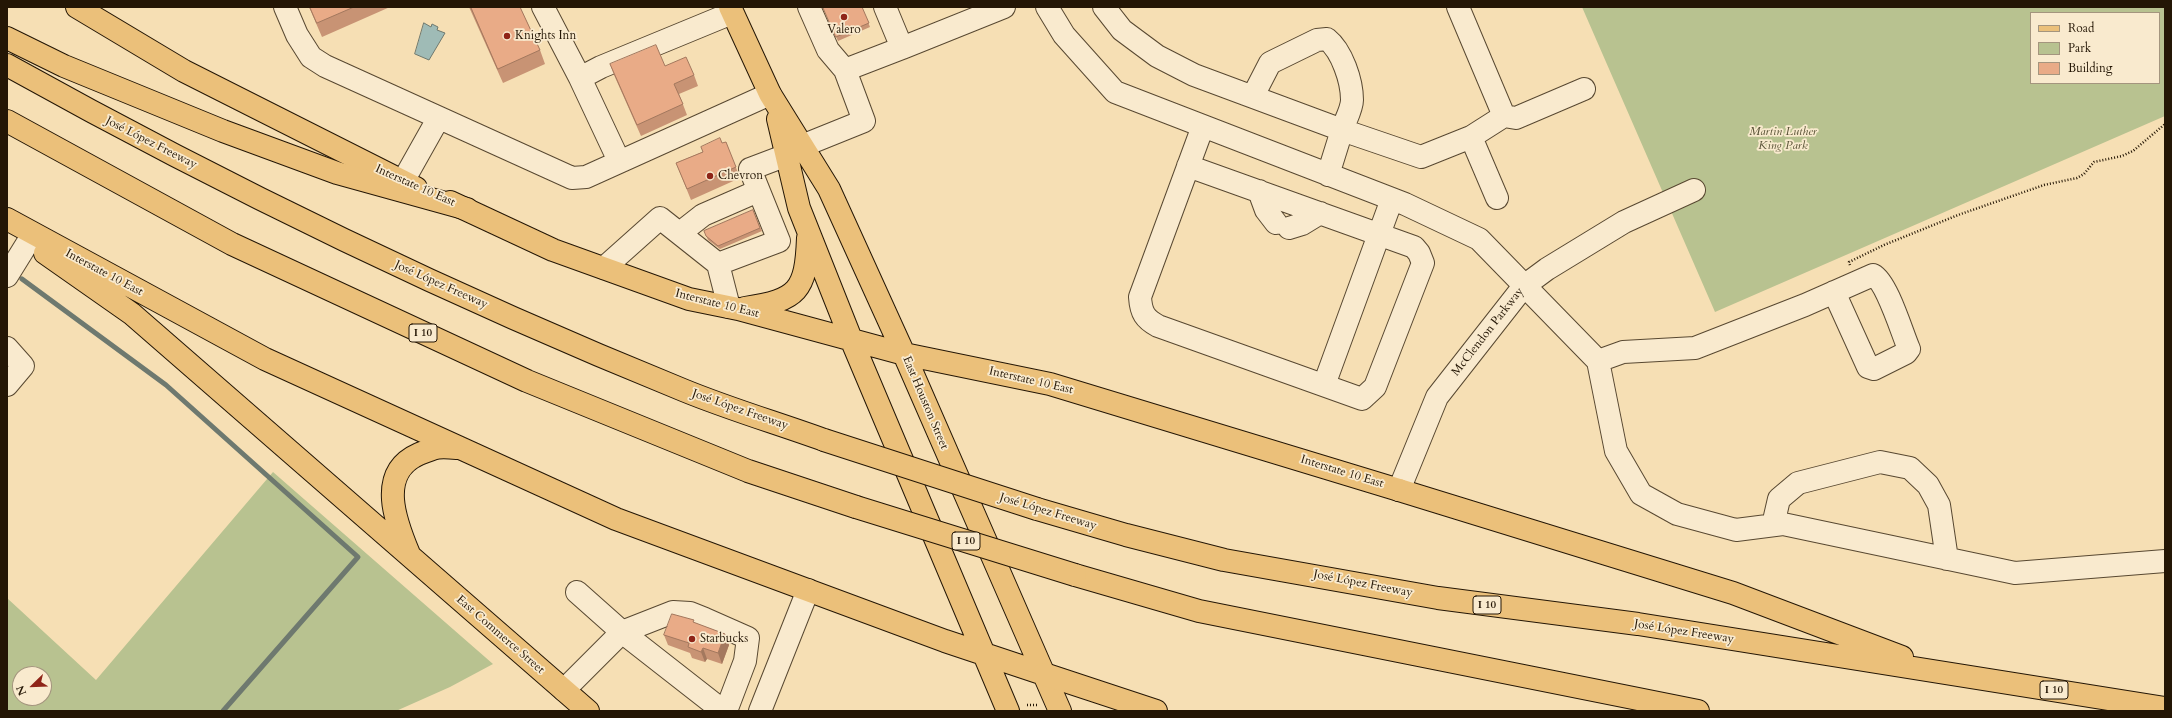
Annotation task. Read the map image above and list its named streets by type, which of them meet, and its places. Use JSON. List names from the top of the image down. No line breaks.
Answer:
{"streets":{"main road":["José López Freeway","Interstate 10 East","I 10","East Houston Street","East Commerce Street"],"street":["McClendon Parkway"]},"crossings":[["José López Freeway","Interstate 10 East"],["Interstate 10 East","McClendon Parkway"],["Interstate 10 East","East Houston Street"],["Interstate 10 East","East Commerce Street"]],"parks":["Martin Luther King Park"],"places":["Valero","Knights Inn","Chevron","Starbucks"],"legend":["Road","Park","Building"],"north":"bottom left"}
